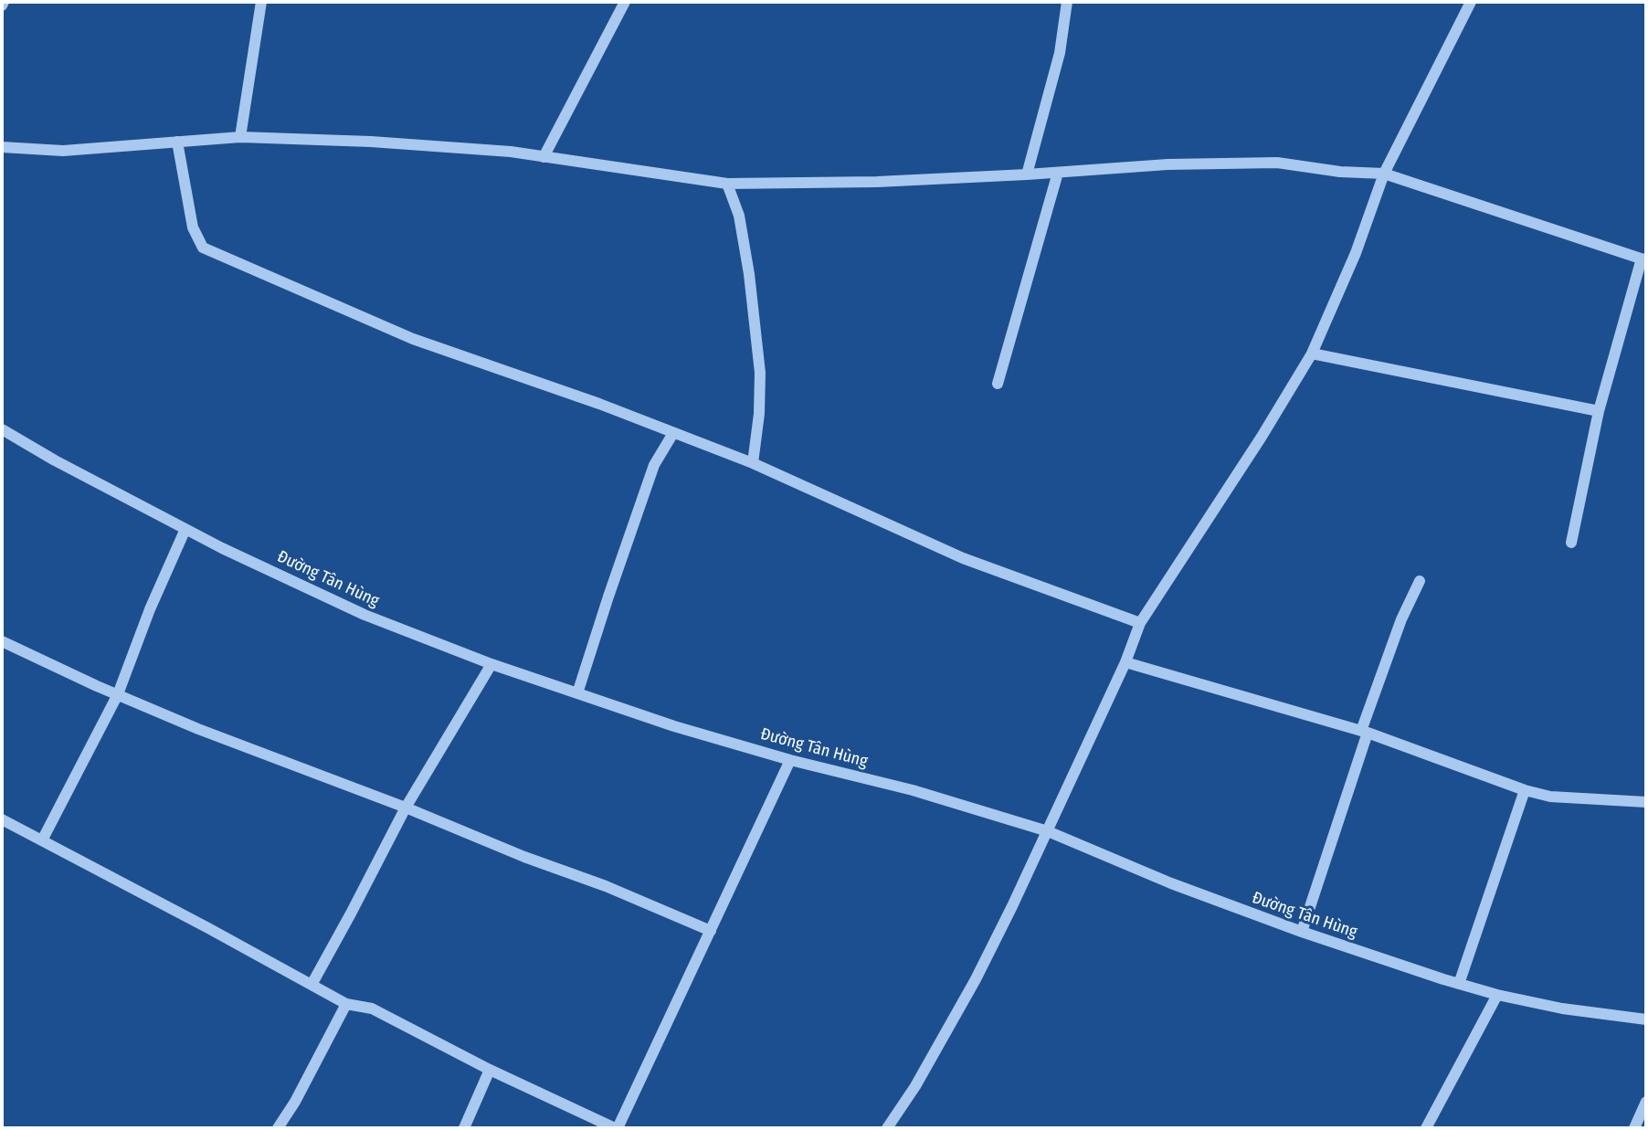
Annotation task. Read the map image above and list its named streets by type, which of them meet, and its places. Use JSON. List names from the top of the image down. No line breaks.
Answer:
{"streets":{"street":["Đường Tân Hùng"]}}
